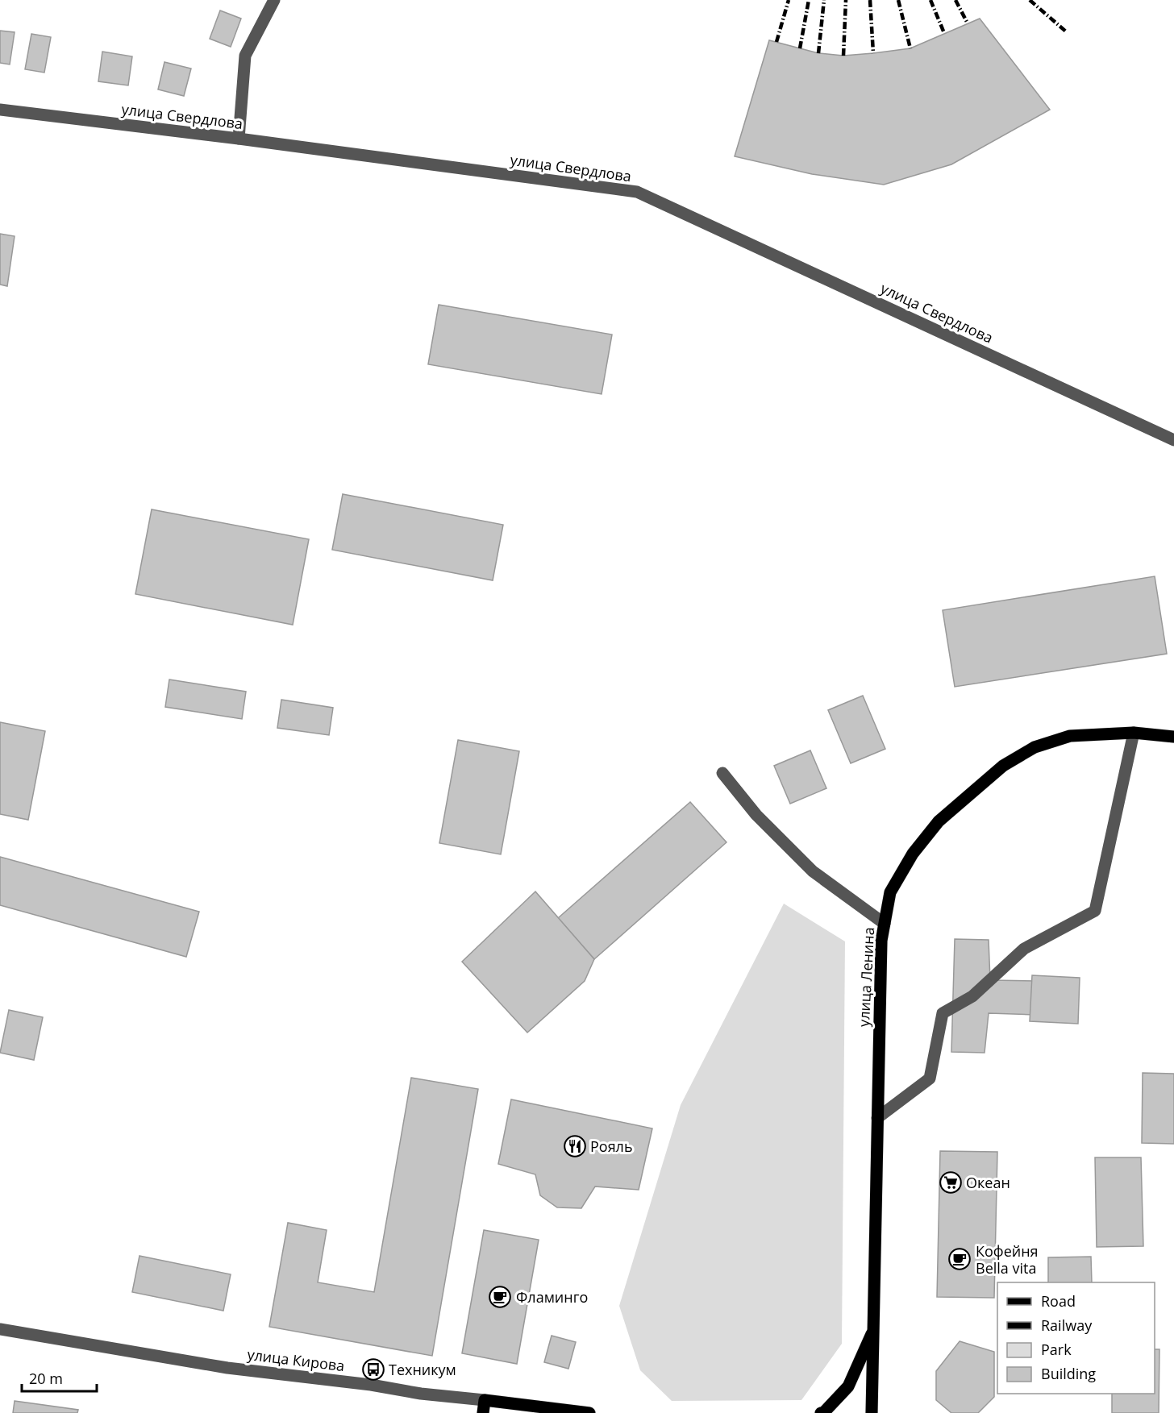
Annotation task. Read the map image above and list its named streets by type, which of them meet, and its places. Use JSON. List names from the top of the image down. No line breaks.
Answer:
{"streets":{"main road":["улица Ленина","улица Кирова"],"street":["улица Свердлова"]},"places":{"restaurant":["Рояль"],"supermarket":["Океан"],"cafe":["Кофейня Bella vita","Фламинго"],"bus stop":["Техникум"]},"legend":["Road","Railway","Park","Building"],"scale_bar":"20 m"}
